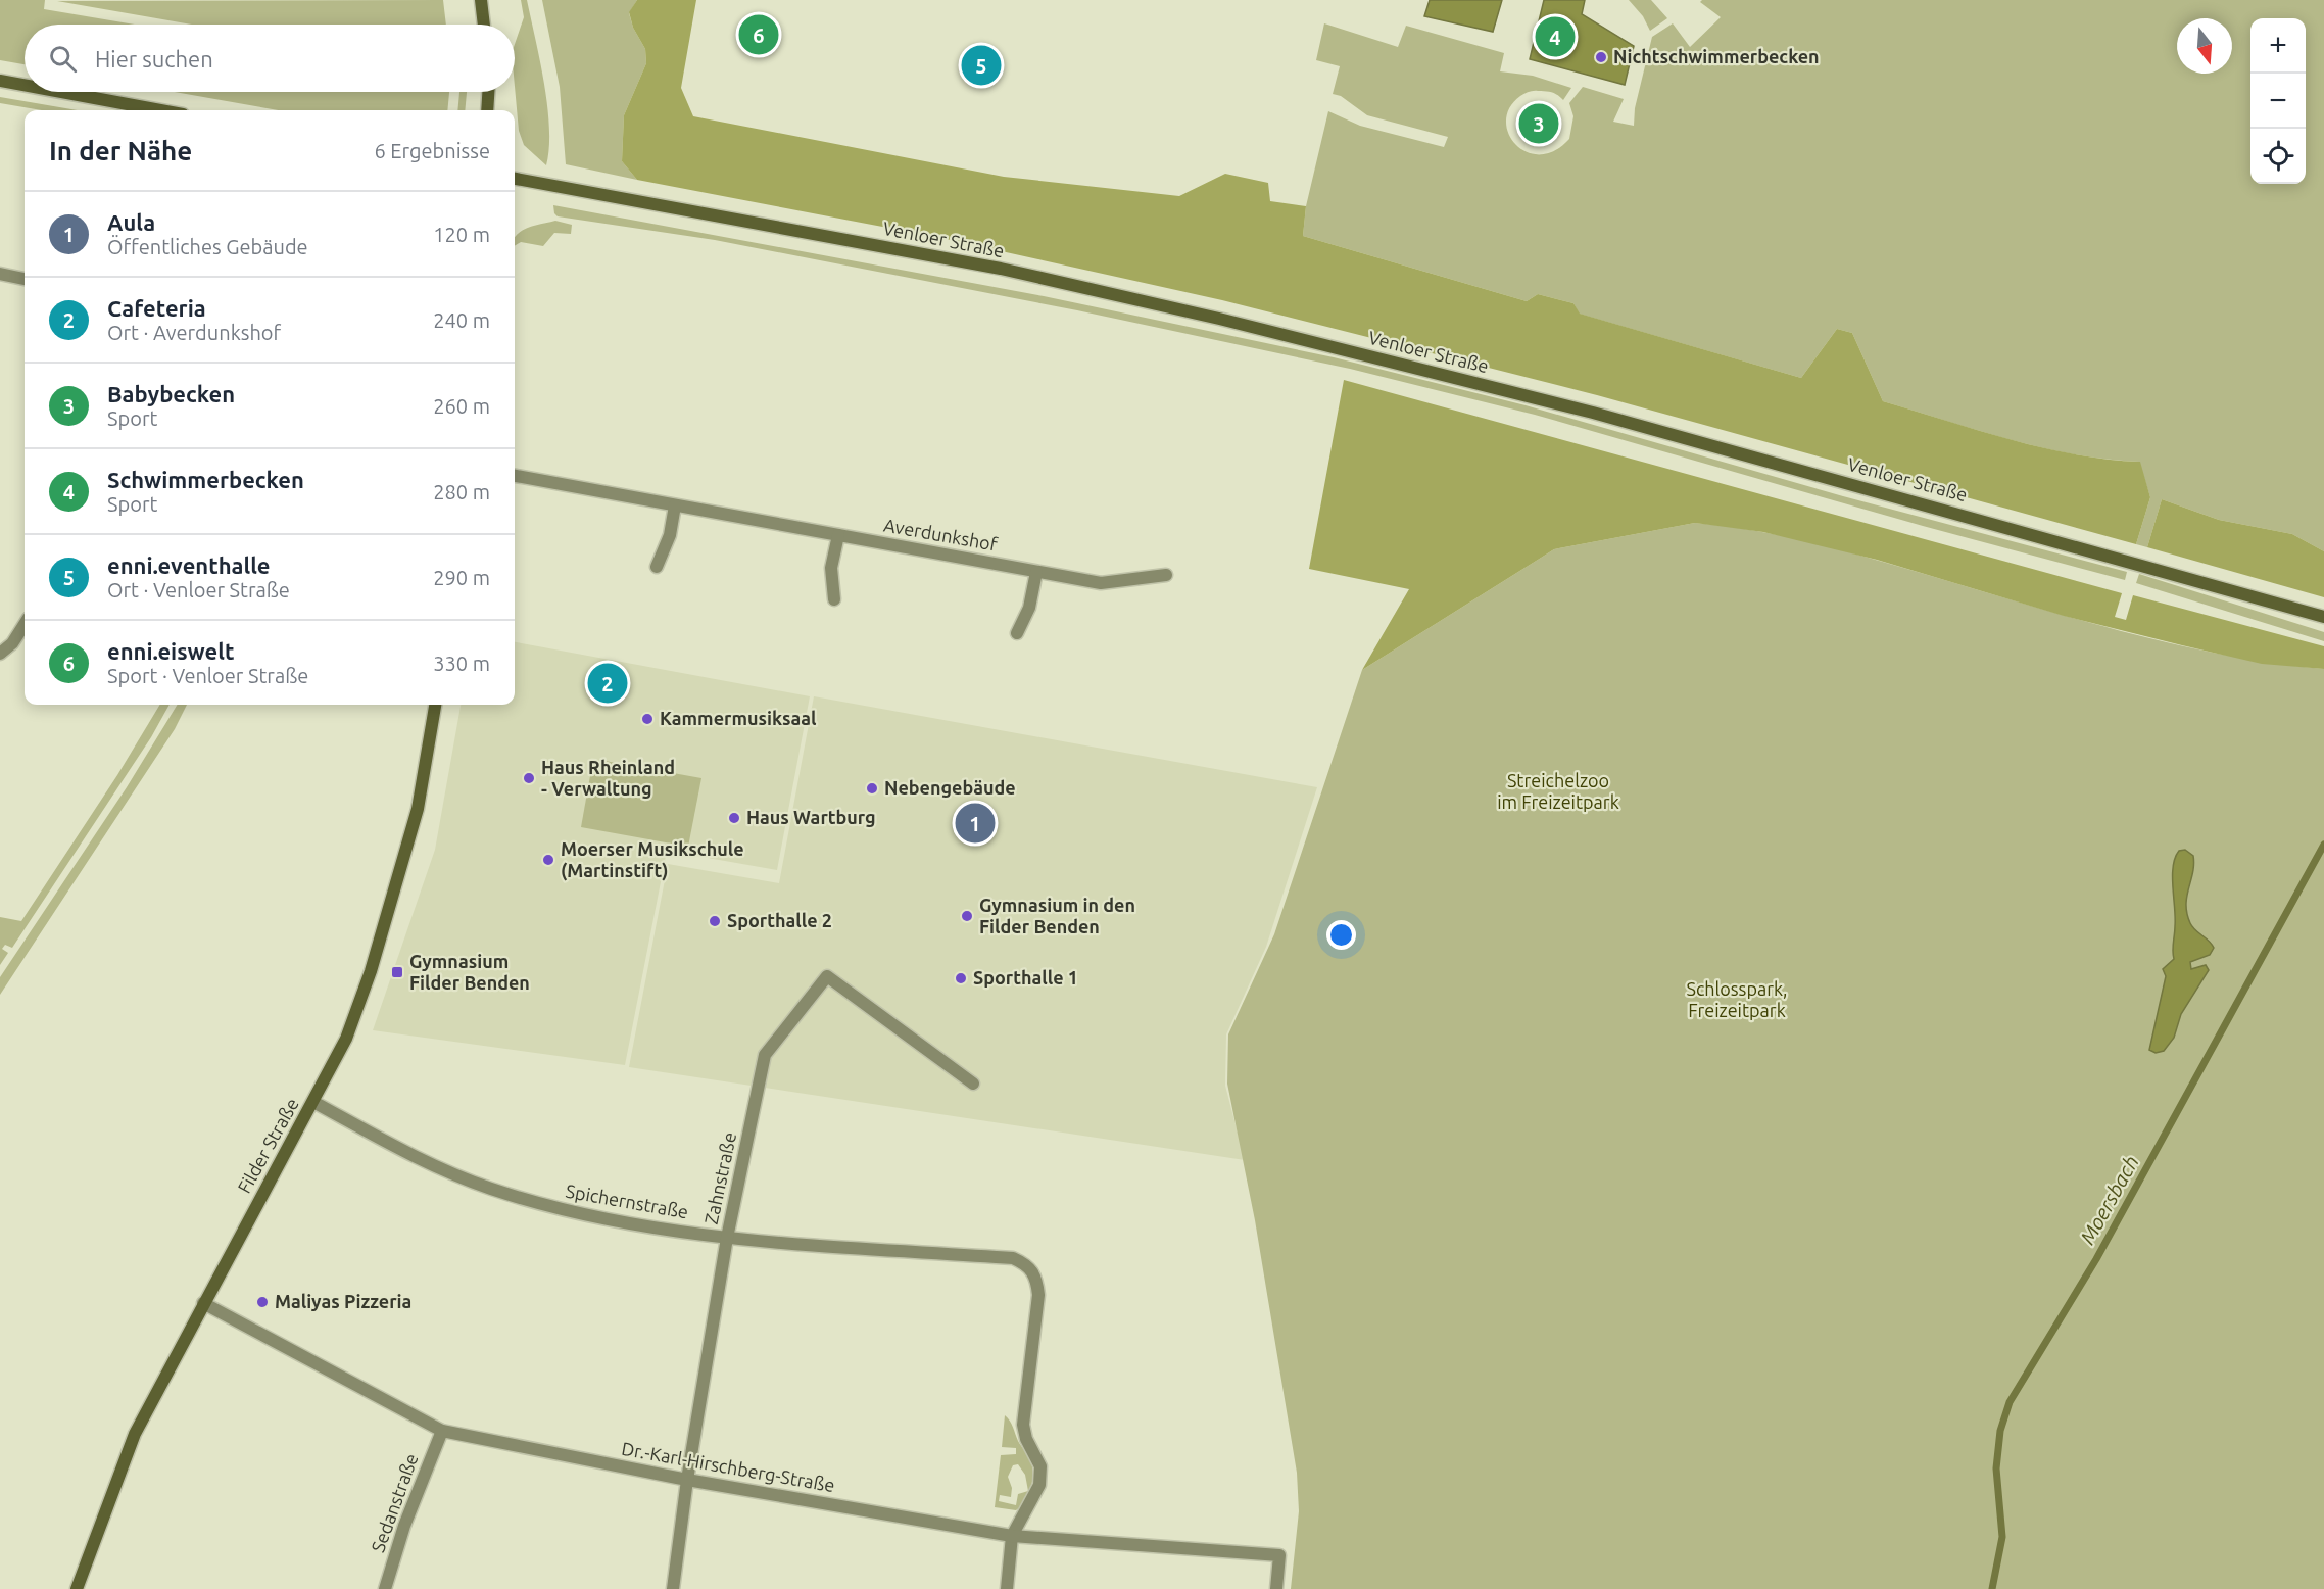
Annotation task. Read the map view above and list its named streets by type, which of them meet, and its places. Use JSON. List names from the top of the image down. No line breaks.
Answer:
{"streets":{"main road":["Venloer Straße","Filder Straße"],"street":["Averdunkshof","Zahnstraße","Spichernstraße","Dr.-Karl-Hirschberg-Straße","Sedanstraße"]},"crossings":[["Filder Straße","Spichernstraße"],["Filder Straße","Dr.-Karl-Hirschberg-Straße"],["Zahnstraße","Spichernstraße"],["Zahnstraße","Dr.-Karl-Hirschberg-Straße"],["Spichernstraße","Dr.-Karl-Hirschberg-Straße"],["Dr.-Karl-Hirschberg-Straße","Sedanstraße"]],"water":["Moersbach"],"parks":["Streichelzoo im Freizeitpark","Schlosspark, Freizeitpark"],"places":{"other":["Nichtschwimmerbecken","Kammermusiksaal","Haus Rheinland - Verwaltung","Nebengebäude","Haus Wartburg","Moerser Musikschule (Martinstift)","Gymnasium in den Filder Benden","Sporthalle 2","Sporthalle 1","Maliyas Pizzeria"],"transit":["Gymnasium Filder Benden"]},"north":"bottom","page":{"pins":["6","4","5","3","2","1"],"map_buttons":["+","−"],"search":"Hier suchen","heading":["In der Nähe","6 Ergebnisse"],"list":[{"mark":"1","name":"Aula","note":"Öffentliches Gebäude","value":"120 m"},{"mark":"2","name":"Cafeteria","note":"Ort · Averdunkshof","value":"240 m"},{"mark":"3","name":"Babybecken","note":"Sport","value":"260 m"},{"mark":"4","name":"Schwimmerbecken","note":"Sport","value":"280 m"},{"mark":"5","name":"enni.eventhalle","note":"Ort · Venloer Straße","value":"290 m"},{"mark":"6","name":"enni.eiswelt","note":"Sport · Venloer Straße","value":"330 m"}]}}
